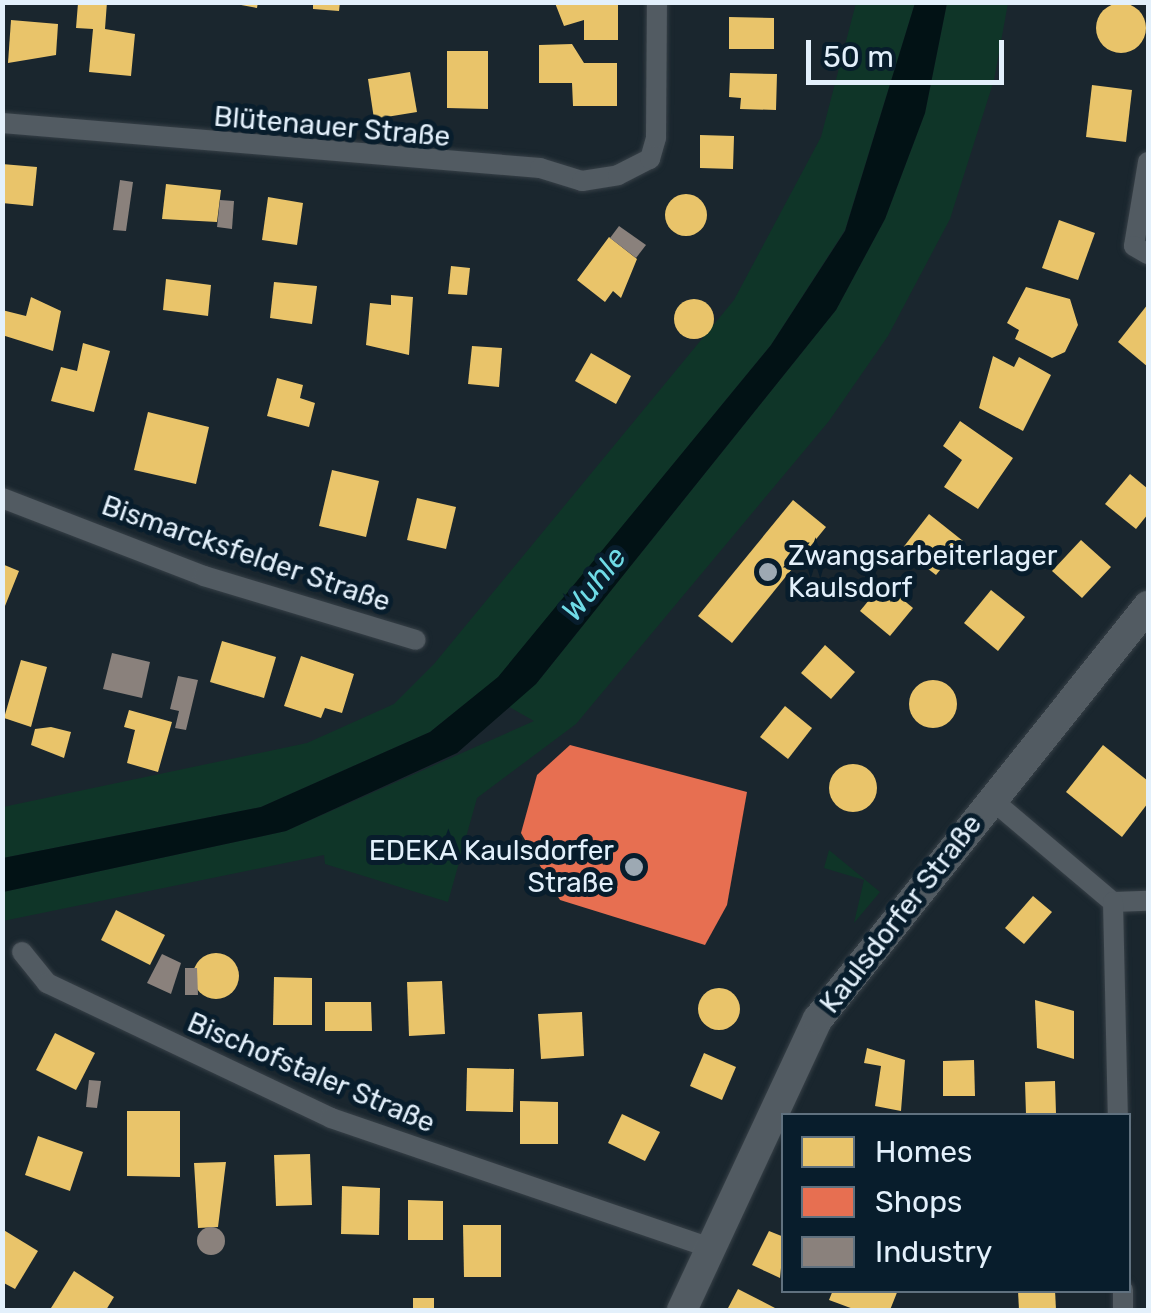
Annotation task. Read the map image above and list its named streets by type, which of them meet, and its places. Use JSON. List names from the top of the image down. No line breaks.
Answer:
{"streets":{"main road":["Kaulsdorfer Straße"],"street":["Blütenauer Straße","Bismarcksfelder Straße","Bischofstaler Straße"]},"crossings":[["Kaulsdorfer Straße","Bischofstaler Straße"]],"water":["Wuhle"],"places":["Zwangsarbeiterlager Kaulsdorf","EDEKA Kaulsdorfer Straße"],"legend":["Homes","Shops","Industry"],"scale_bar":"50 m"}
